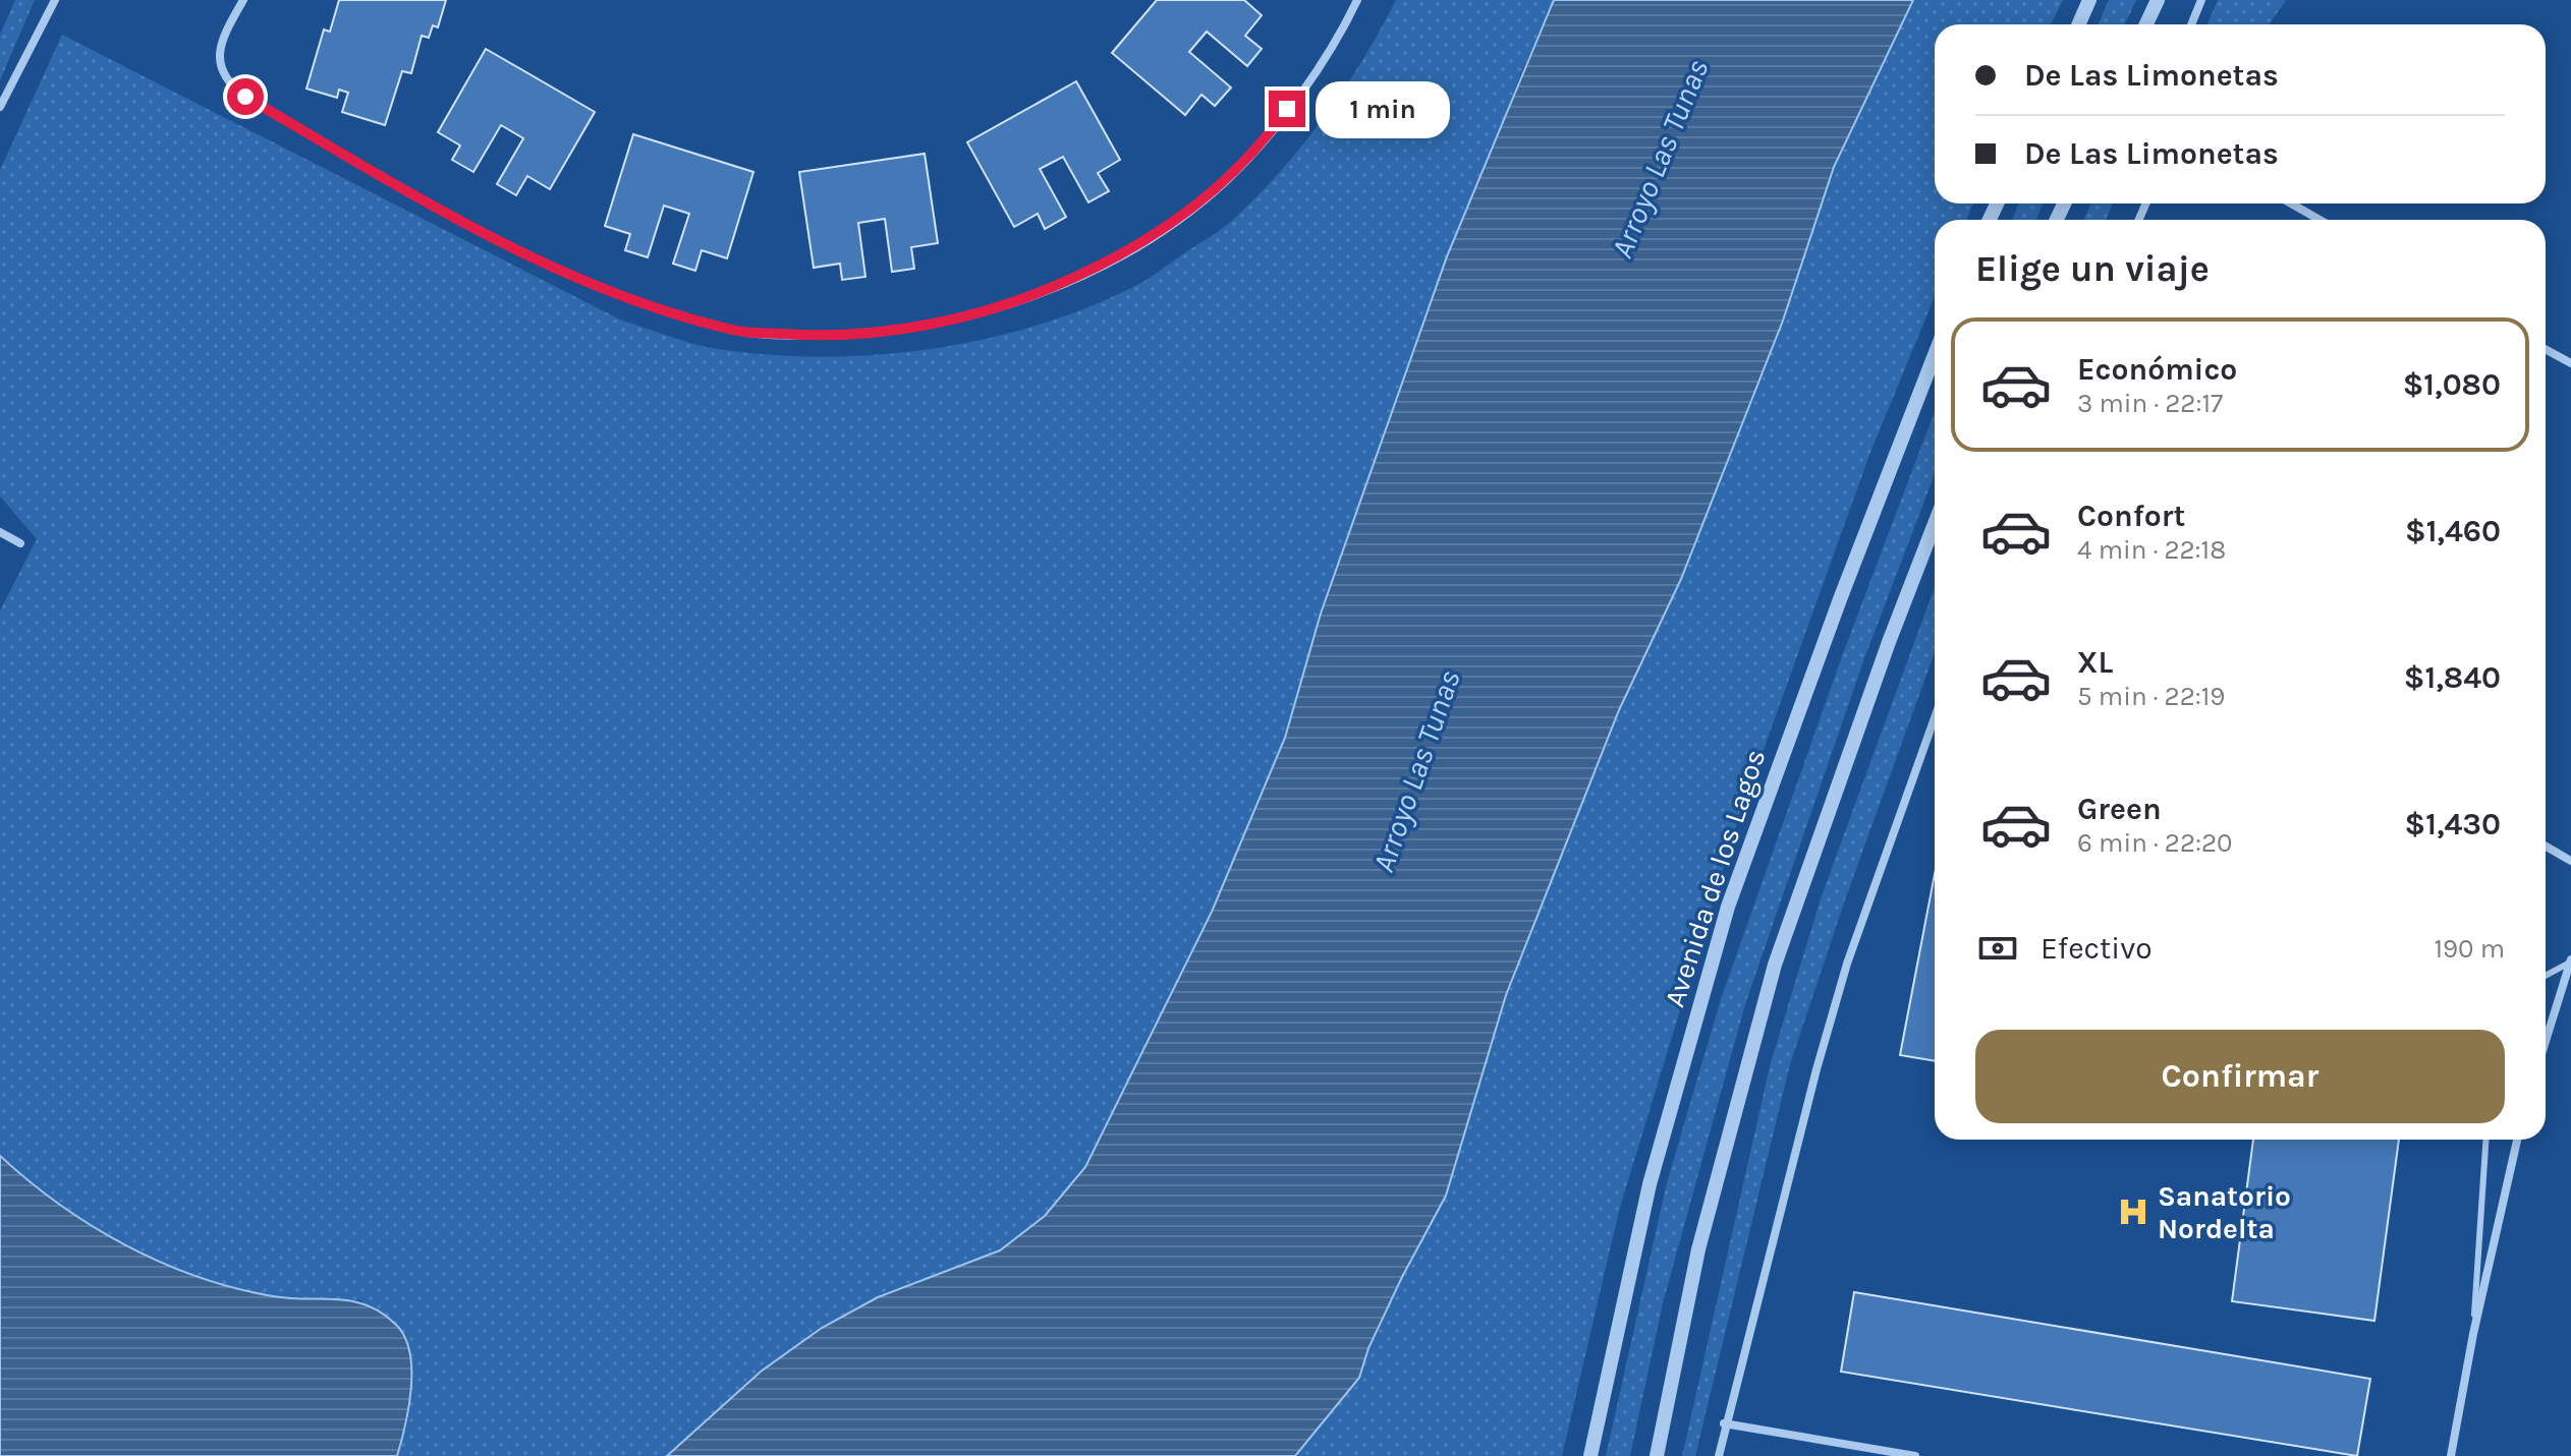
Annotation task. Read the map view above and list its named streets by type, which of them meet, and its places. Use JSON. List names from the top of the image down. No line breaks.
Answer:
{"streets":{"street":["Avenida de los Lagos"]},"water":["Arroyo Las Tunas"],"places":{"hospital":["Sanatorio Nordelta"]},"page":{"banner":["De Las Limonetas","De Las Limonetas"],"bubble":"1 min","heading":"Elige un viaje","list":[{"name":"Económico","note":"3 min · 22:17","value":"$1,080"},{"name":"Confort","note":"4 min · 22:18","value":"$1,460"},{"name":"XL","note":"5 min · 22:19","value":"$1,840"},{"name":"Green","note":"6 min · 22:20","value":"$1,430"}],"pay":["Efectivo","190 m"],"buttons":"Confirmar"}}
